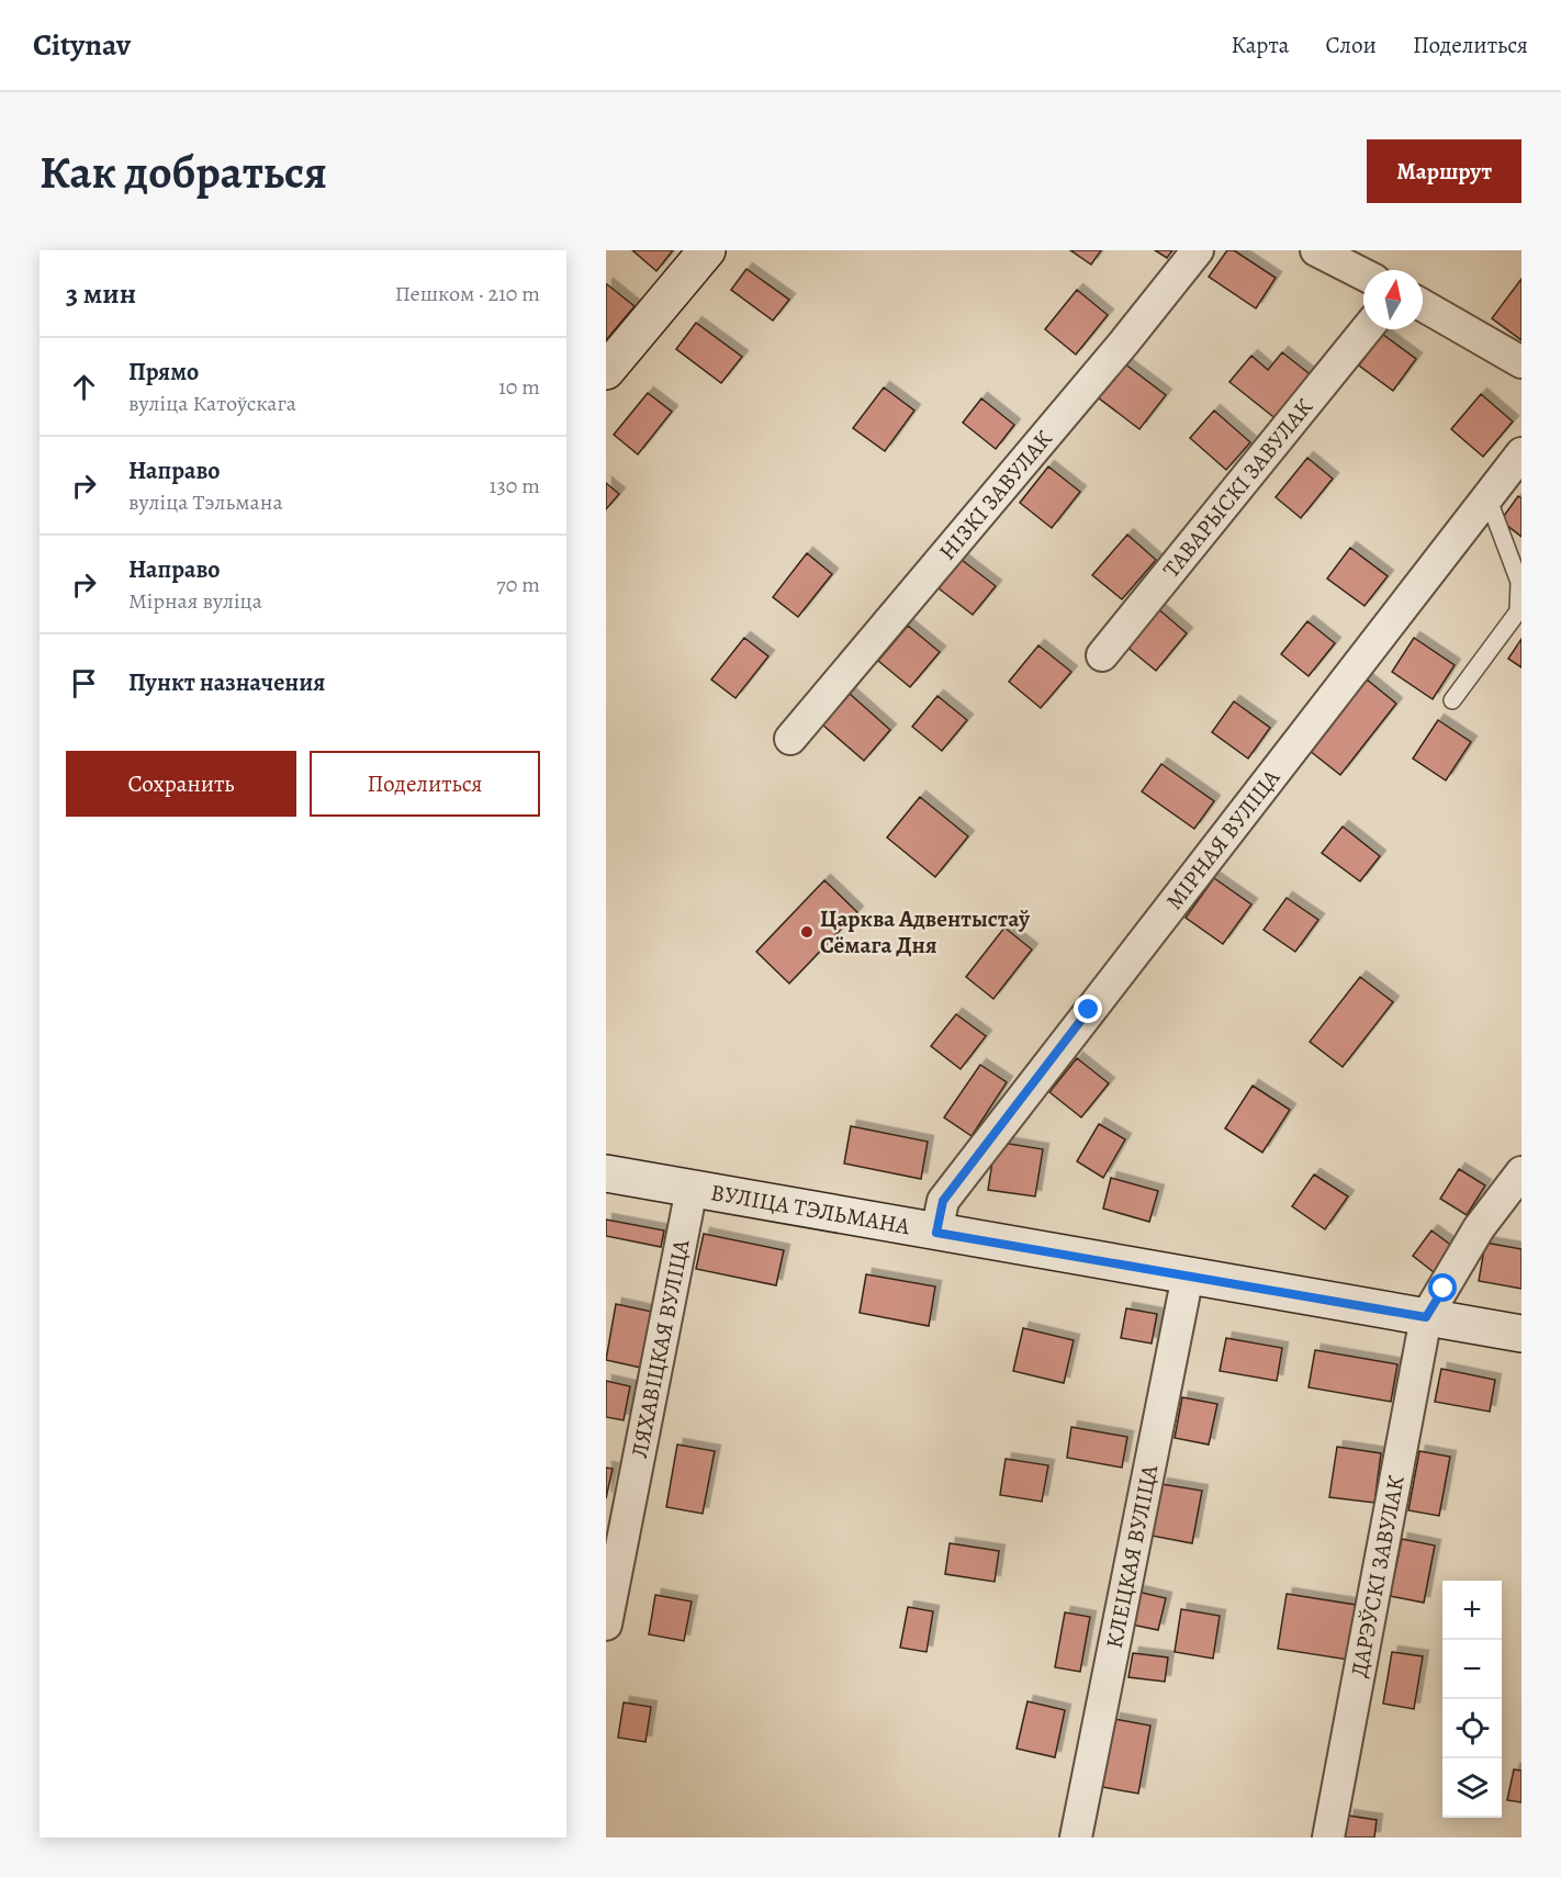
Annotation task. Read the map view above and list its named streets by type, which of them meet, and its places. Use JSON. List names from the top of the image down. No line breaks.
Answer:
{"streets":{"main road":["ВУЛІЦА ТЭЛЬМАНА"],"street":["ТАВАРЫСКІ ЗАВУЛАК","НІЗКІ ЗАВУЛАК","МІРНАЯ ВУЛІЦА","ЛЯХАВІЦКАЯ ВУЛІЦА","КЛЕЦКАЯ ВУЛІЦА","ДАРЭЎСКІ ЗАВУЛАК"]},"crossings":[["МІРНАЯ ВУЛІЦА","ВУЛІЦА ТЭЛЬМАНА"],["ВУЛІЦА ТЭЛЬМАНА","ЛЯХАВІЦКАЯ ВУЛІЦА"],["ВУЛІЦА ТЭЛЬМАНА","КЛЕЦКАЯ ВУЛІЦА"],["ВУЛІЦА ТЭЛЬМАНА","ДАРЭЎСКІ ЗАВУЛАК"]],"places":["Царква Адвентыстаў Сёмага Дня"],"north":"top","page":{"header":"Citynav","nav":["Карта","Слои","Поделиться"],"buttons":["Маршрут",["Сохранить","Поделиться"]],"title":"Как добраться","heading":["3 мин","Пешком · 210 m"],"list":[["Прямо","вуліца Катоўскага","10 m"],["Направо","вуліца Тэльмана","130 m"],["Направо","Мірная вуліца","70 m"],"Пункт назначения"],"map_buttons":["+","−"]}}
